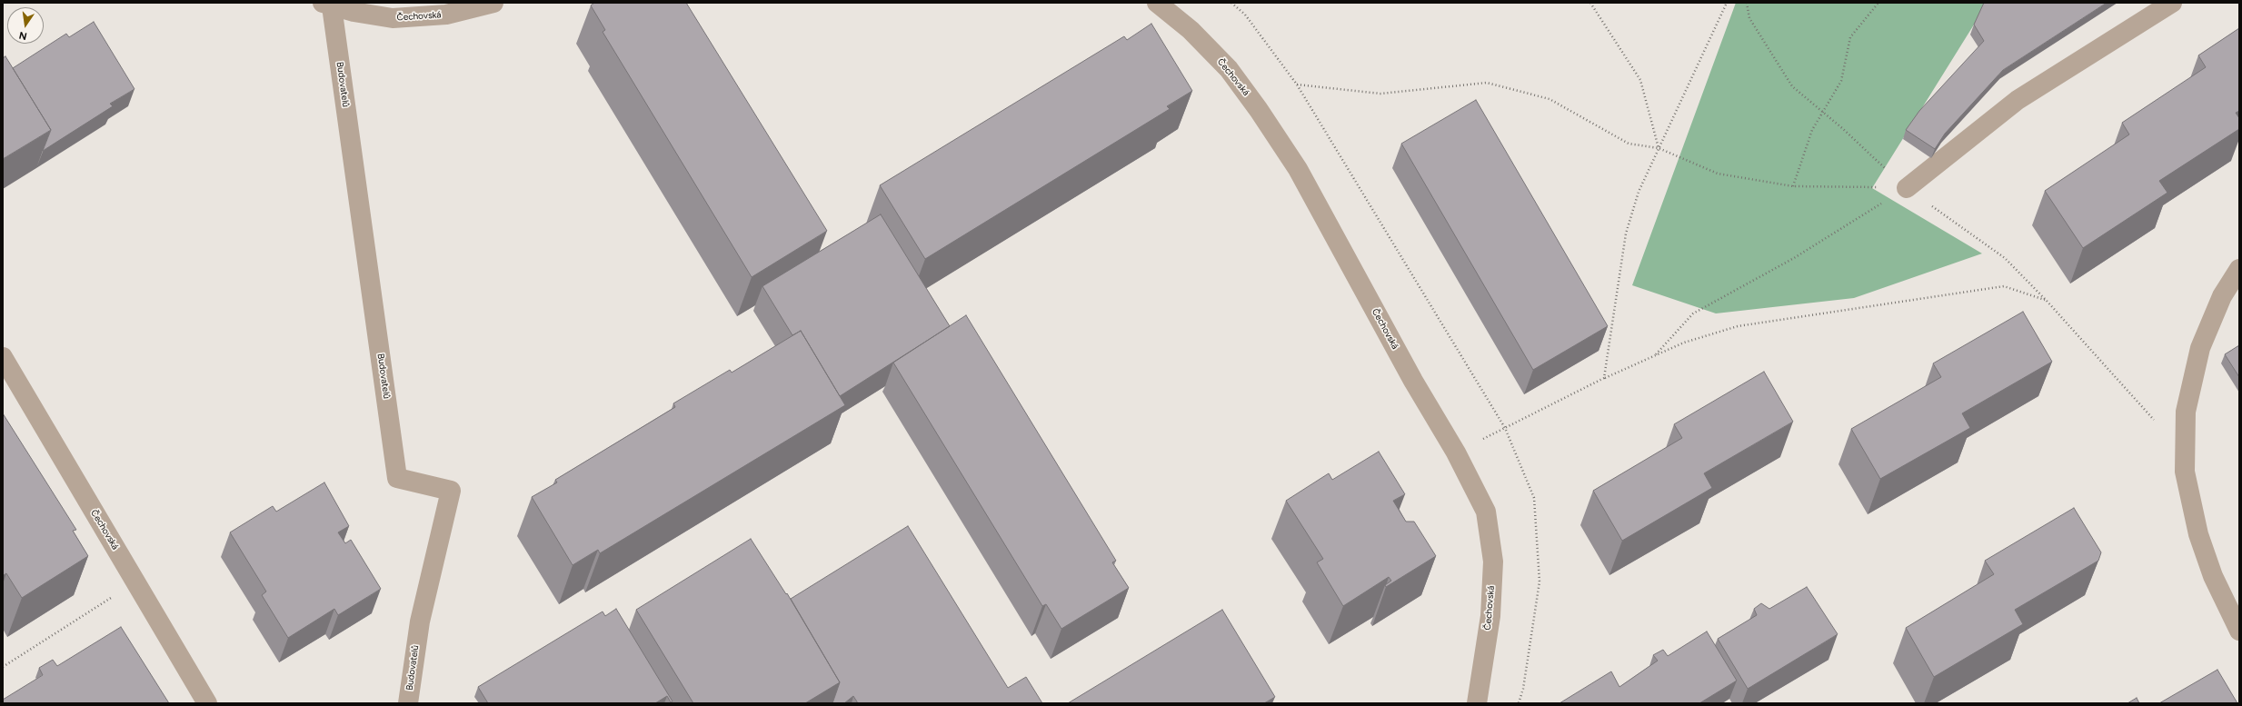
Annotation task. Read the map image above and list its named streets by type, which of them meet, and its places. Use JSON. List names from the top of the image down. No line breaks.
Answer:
{"streets":{"street":["Čechovská","Budovatelů"]},"crossings":[["Čechovská","Budovatelů"]],"north":"bottom"}
